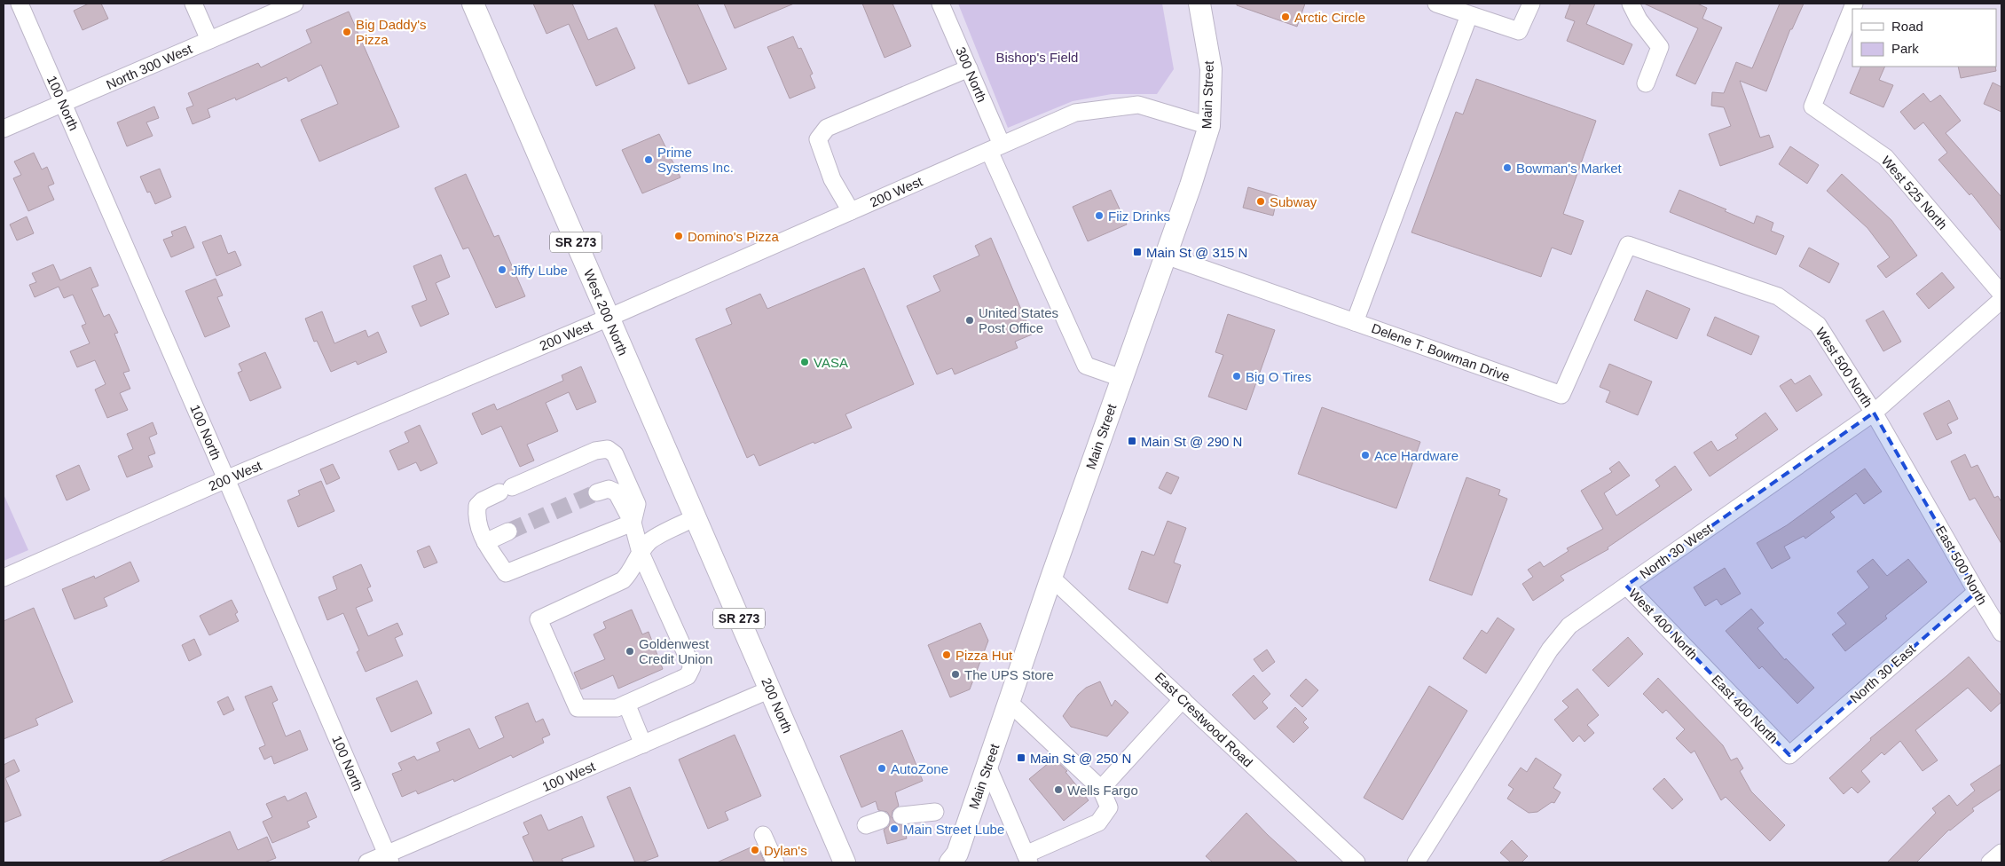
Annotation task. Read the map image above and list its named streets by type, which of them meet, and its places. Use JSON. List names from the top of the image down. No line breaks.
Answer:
{"streets":{"main road":["Main Street","SR 273","West 200 North","200 North"],"street":["North 300 West","300 North","100 North","200 West","West 525 North","Delene T. Bowman Drive","West 500 North","North 30 West","East 500 North","West 400 North","North 30 East","East 400 North","East Crestwood Road","100 West"]},"crossings":[["North 300 West","100 North"],["300 North","Main Street"],["300 North","200 West"],["Main Street","200 West"],["Main Street","Delene T. Bowman Drive"],["Main Street","East Crestwood Road"],["100 North","200 West"],["100 North","100 West"],["200 West","West 200 North"],["West 200 North","200 North"],["Delene T. Bowman Drive","West 500 North"],["West 500 North","North 30 West"],["West 500 North","East 500 North"],["North 30 West","West 400 North"],["East 500 North","North 30 East"],["West 400 North","East 400 North"],["North 30 East","East 400 North"],["200 North","100 West"]],"parks":["Bishop's Field"],"places":{"other":["Arctic Circle","Big Daddy's Pizza","Prime Systems Inc.","Bowman's Market","Subway","Fiiz Drinks","Domino's Pizza","Jiffy Lube","United States Post Office","VASA","Big O Tires","Ace Hardware","Goldenwest Credit Union","Pizza Hut","The UPS Store","AutoZone","Wells Fargo","Main Street Lube","Dylan's"],"transit":["Main St @ 315 N","Main St @ 290 N","Main St @ 250 N"]},"legend":["Road","Park"]}
